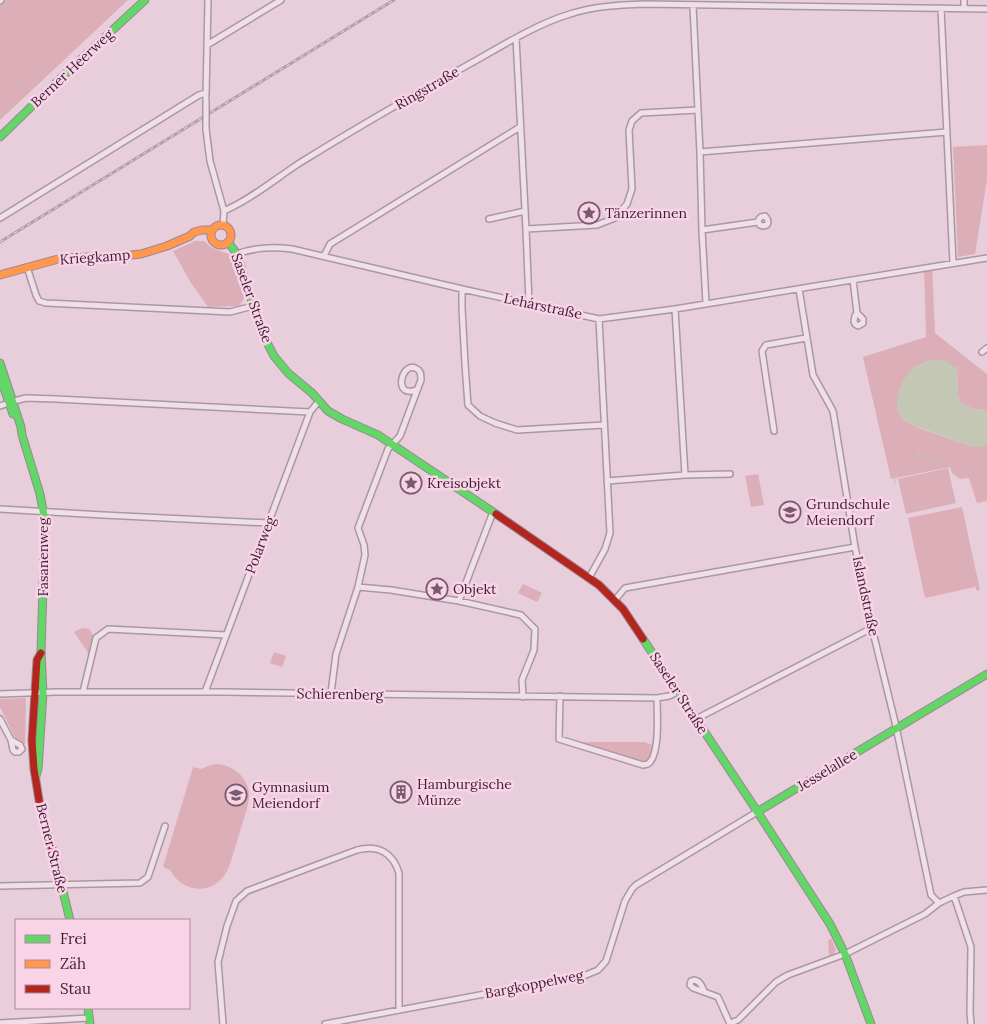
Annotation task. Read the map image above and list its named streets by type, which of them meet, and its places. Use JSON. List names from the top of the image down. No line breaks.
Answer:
{"streets":{"street":["Berner Heerweg","Ringstraße","Kriegkamp","Saseler Straße","Lehárstraße","Polarweg","Fasanenweg","Islandstraße","Schierenberg","Jesselallee","Berner Straße","Bargkoppelweg"]},"crossings":[["Ringstraße","Saseler Straße"],["Kriegkamp","Saseler Straße"],["Saseler Straße","Lehárstraße"],["Saseler Straße","Polarweg"],["Saseler Straße","Schierenberg"],["Saseler Straße","Jesselallee"],["Saseler Straße","Bargkoppelweg"],["Lehárstraße","Islandstraße"],["Polarweg","Schierenberg"],["Fasanenweg","Schierenberg"],["Fasanenweg","Berner Straße"],["Islandstraße","Jesselallee"],["Jesselallee","Bargkoppelweg"]],"places":{"place":["Tänzerinnen","Kreisobjekt","Objekt"],"school or university":["Grundschule Meiendorf","Gymnasium Meiendorf"],"building":["Hamburgische Münze"]},"legend":["Frei","Zäh","Stau"]}
